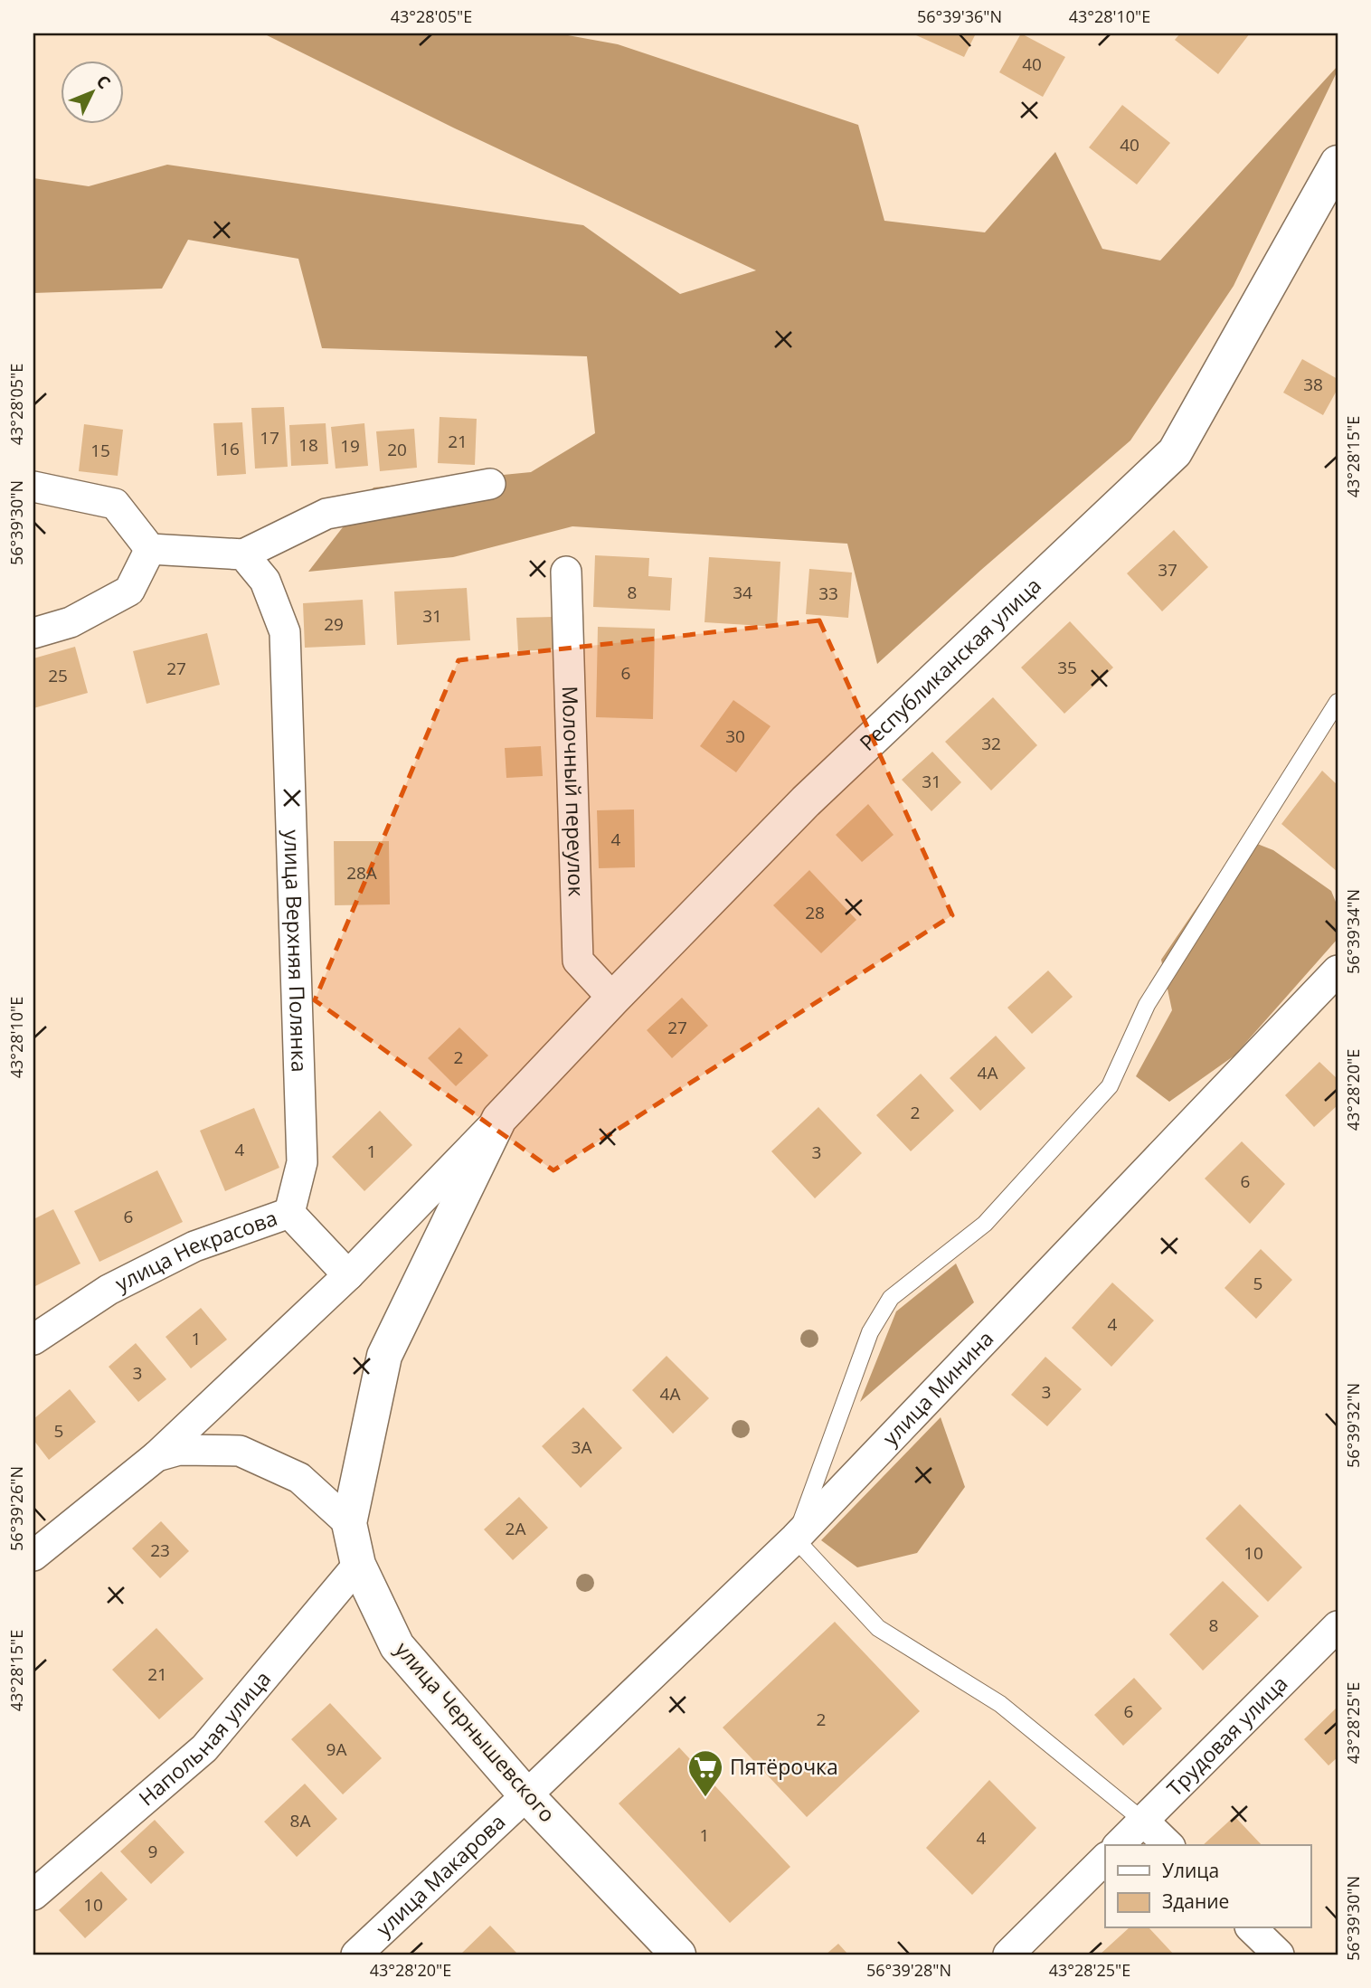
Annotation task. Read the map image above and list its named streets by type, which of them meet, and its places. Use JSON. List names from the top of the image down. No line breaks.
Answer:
{"streets":{"street":["Республиканская улица","Молочный переулок","улица Верхняя Полянка","улица Некрасова","улица Минина","улица Чернышевского","Трудовая улица","Напольная улица","улица Макарова"]},"crossings":[["Республиканская улица","Молочный переулок"],["Республиканская улица","улица Чернышевского"],["улица Верхняя Полянка","улица Некрасова"],["улица Минина","улица Чернышевского"],["улица Минина","улица Макарова"],["улица Чернышевского","Напольная улица"],["улица Чернышевского","улица Макарова"]],"places":{"supermarket":["Пятёрочка"]},"house_numbers":["40","40","38","17","21","18","19","16","20","15","37","8","34","33","31","29","35","27","6","25","30","32","31","4","28А","28","27","2","4А","2","4","1","3","6","6","5","4","1","3","3","4А","5","3А","2А","23","10","8","21","6","2","9А","8А","1","4","9","10"],"legend":["Улица","Здание"],"north":"top right","coordinates":["43°28'05\"E","56°39'36\"N","43°28'10\"E","43°28'15\"E","56°39'30\"N","56°39'34\"N","43°28'20\"E","56°39'32\"N","56°39'26\"N","43°28'25\"E","56°39'28\"N"]}
